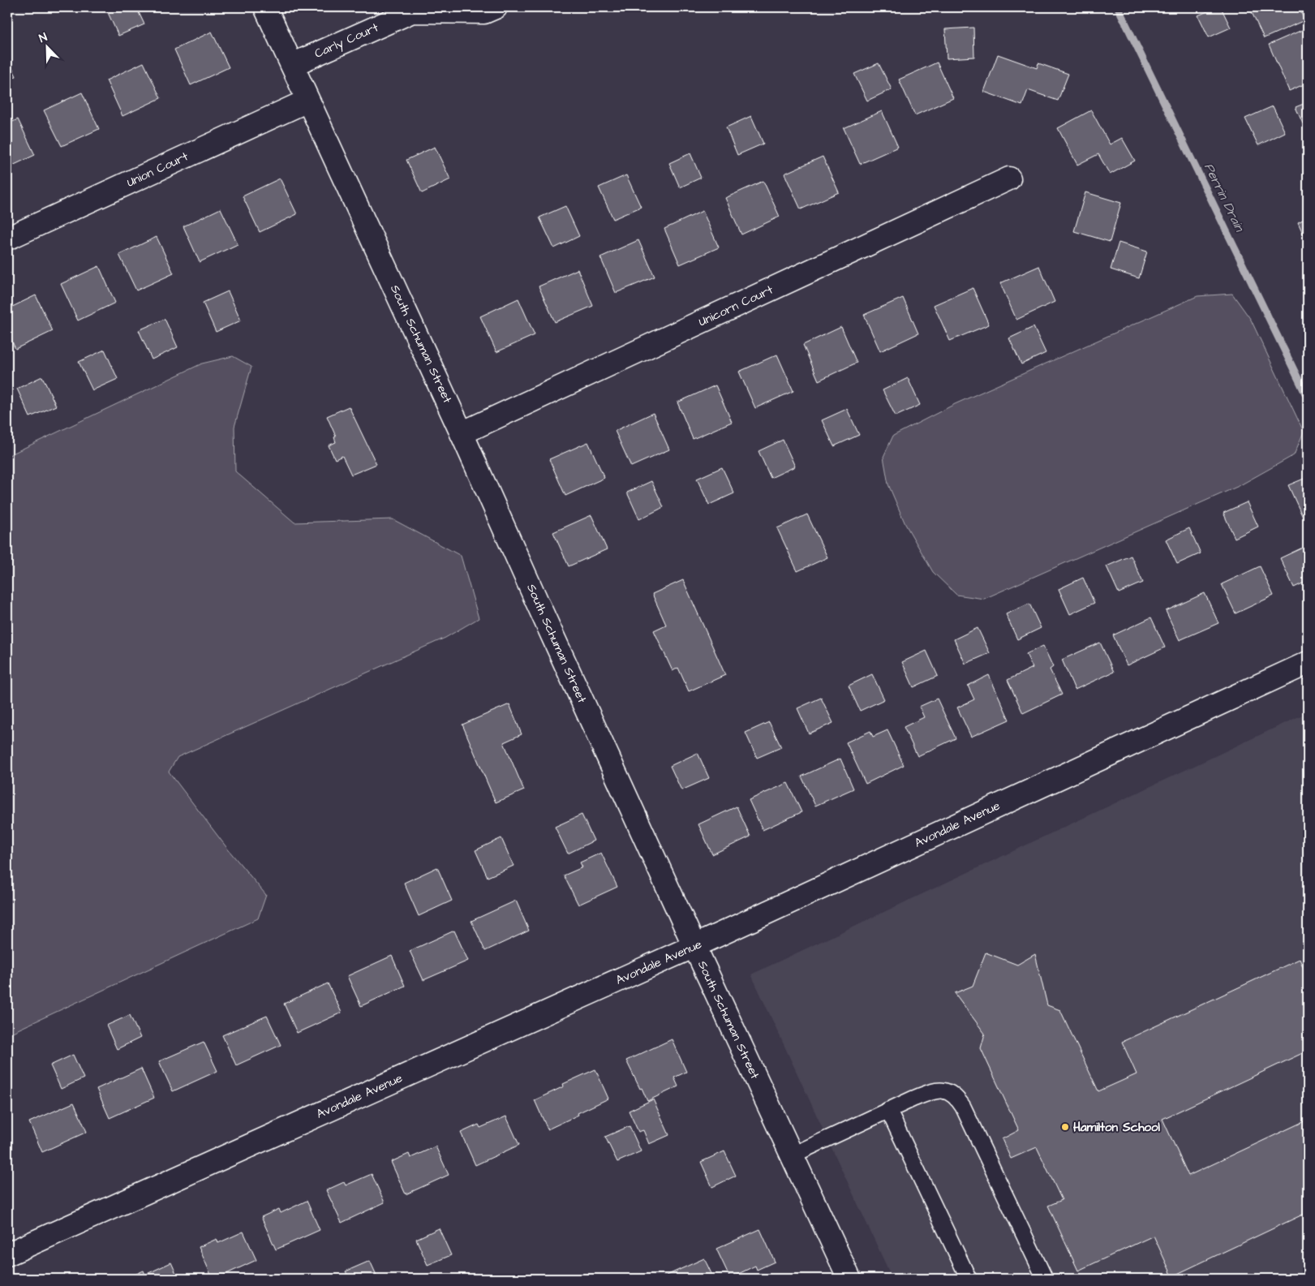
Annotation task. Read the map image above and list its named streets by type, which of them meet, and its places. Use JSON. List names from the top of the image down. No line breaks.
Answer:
{"streets":{"street":["Carly Court","Union Court","Unicorn Court","South Schuman Street","Avondale Avenue"]},"crossings":[["Carly Court","South Schuman Street"],["Union Court","South Schuman Street"],["Unicorn Court","South Schuman Street"],["South Schuman Street","Avondale Avenue"]],"water":["Perrin Drain"],"places":["Hamilton School"],"north":"top left"}
